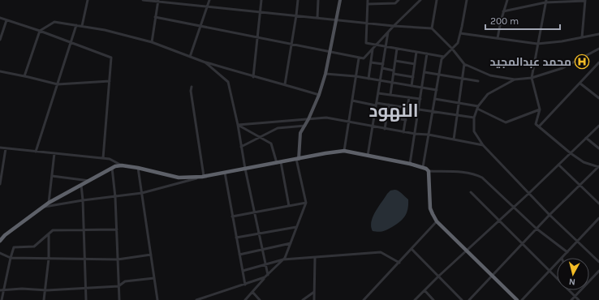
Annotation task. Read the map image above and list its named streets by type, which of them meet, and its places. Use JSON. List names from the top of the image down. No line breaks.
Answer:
{"districts":["النهود"],"places":{"hospital":["محمد عبدالمجيد"]},"scale_bar":"200 m","north":"bottom"}
